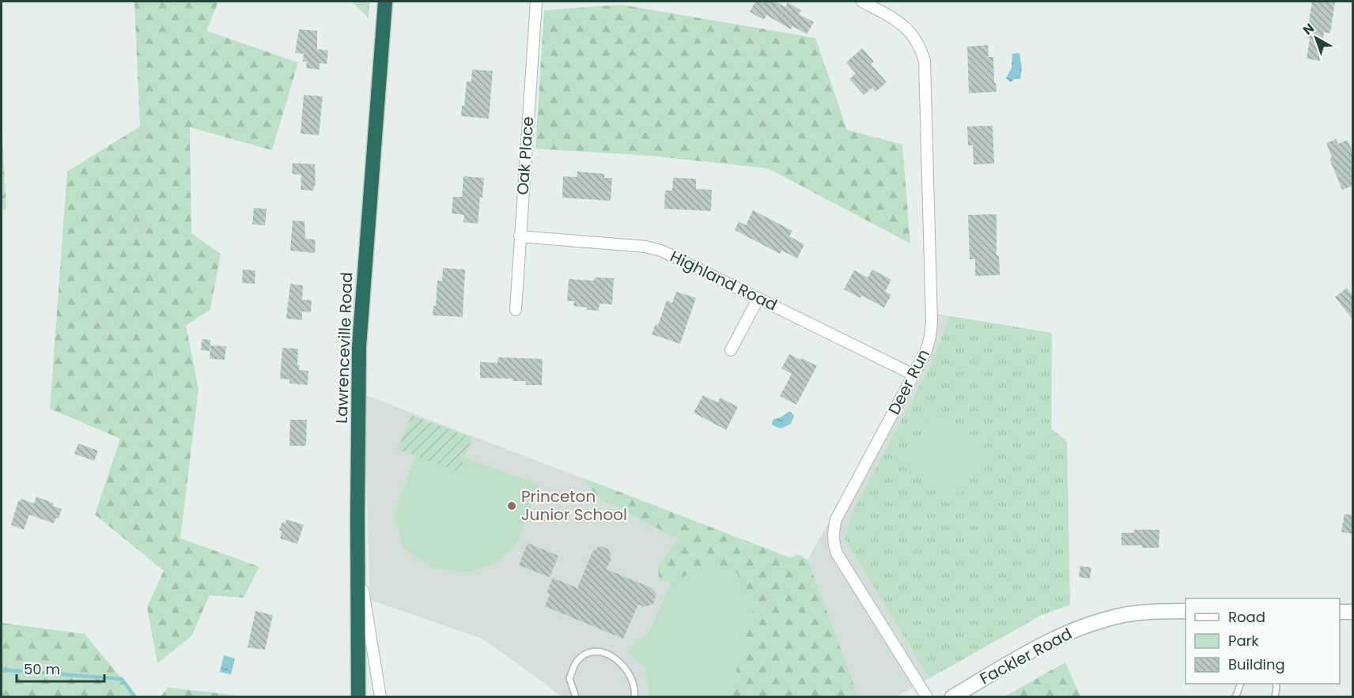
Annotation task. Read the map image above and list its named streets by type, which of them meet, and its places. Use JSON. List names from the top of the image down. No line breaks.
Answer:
{"streets":{"highway":["Lawrenceville Road"],"street":["Oak Place","Highland Road","Deer Run","Fackler Road"]},"crossings":[["Oak Place","Highland Road"],["Highland Road","Deer Run"]],"places":["Princeton Junior School"],"legend":["Road","Park","Building"],"scale_bar":"50 m","north":"top left"}
